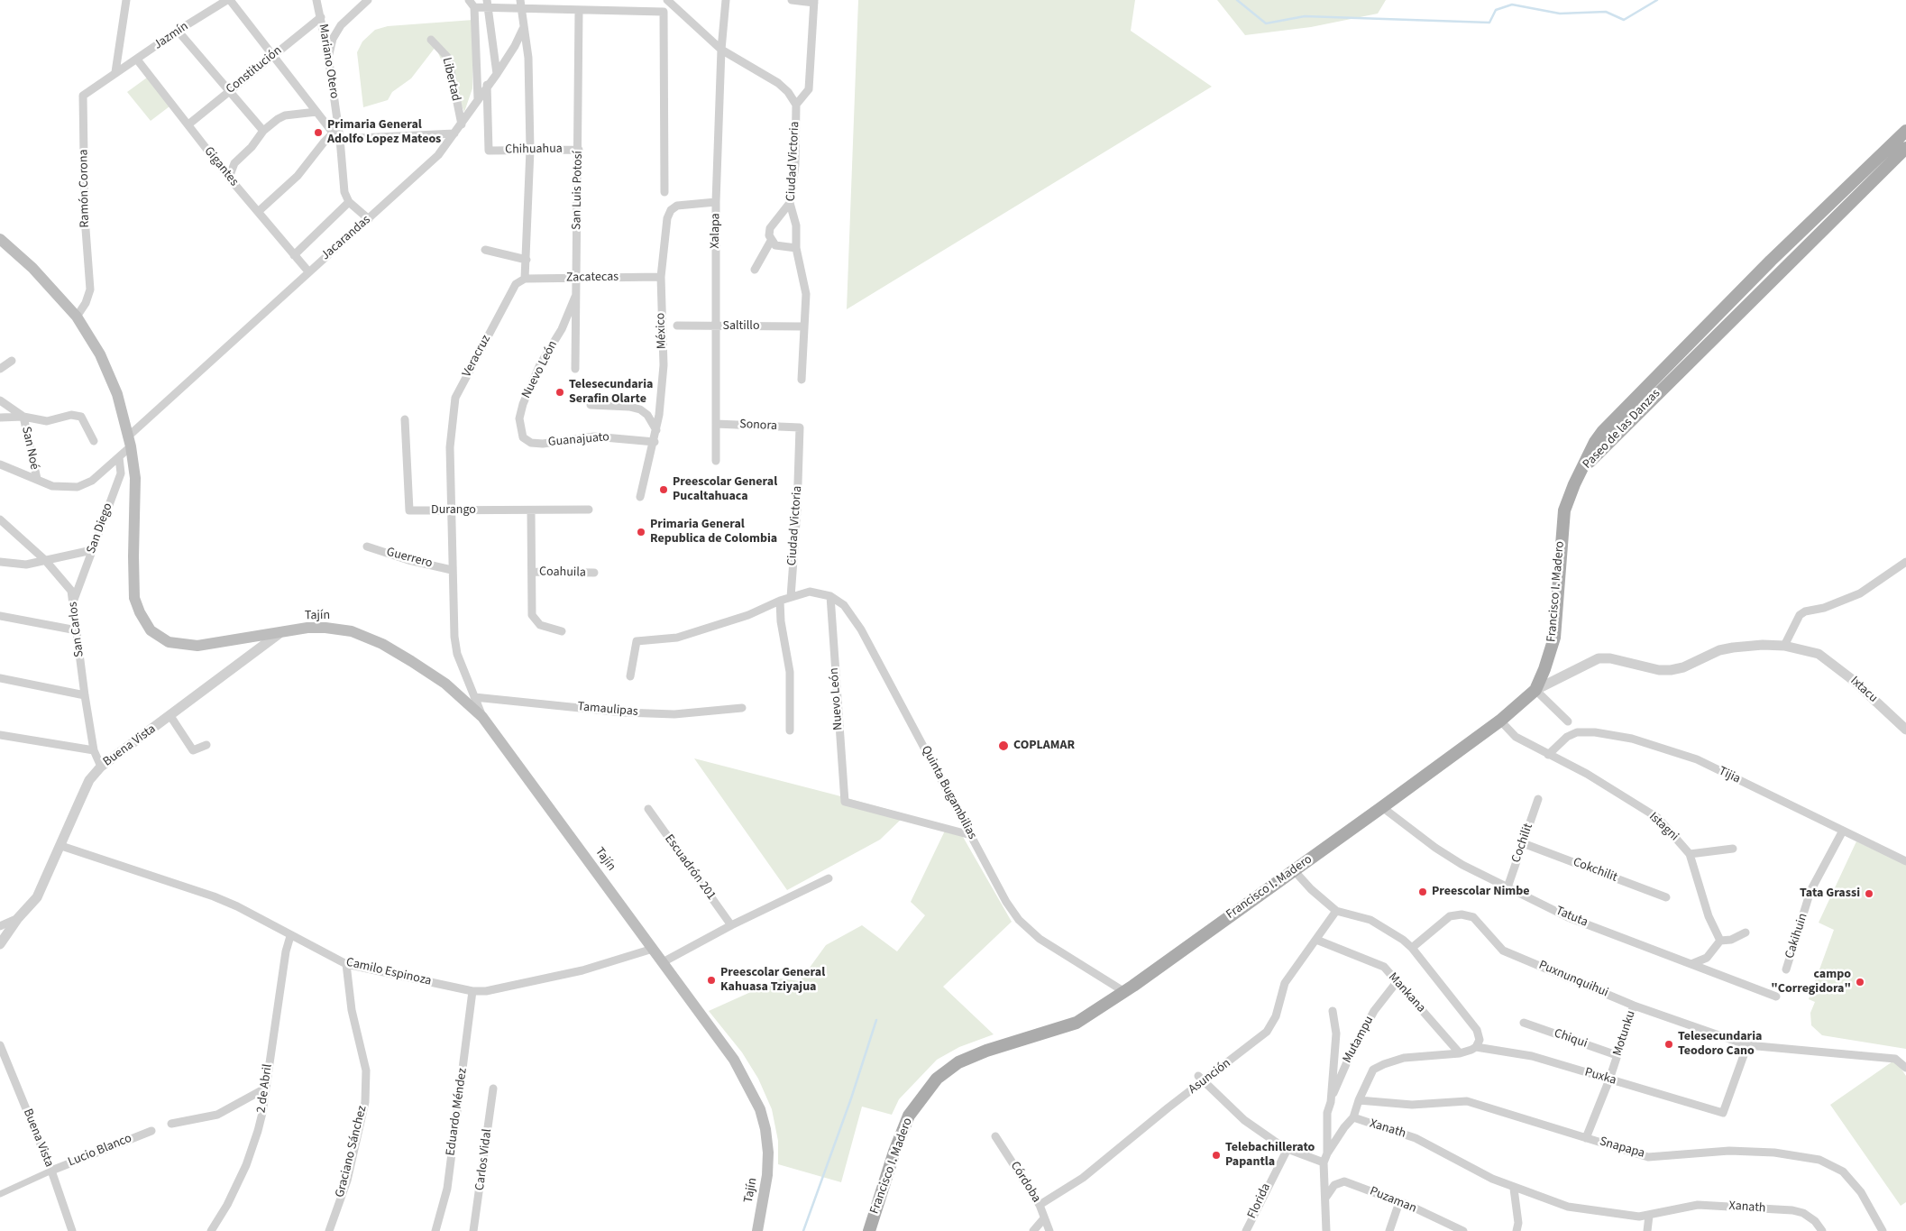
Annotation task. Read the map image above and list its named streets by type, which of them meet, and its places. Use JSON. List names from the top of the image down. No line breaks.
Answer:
{"streets":{"main road":["Paseo de las Danzas","Francisco I. Madero","Tajín"],"street":["Jazmín","Mariano Otero","Constitución","Libertad","Chihuahua","Ciudad Victoria","Gigantes","Ramón Corona","San Luis Potosí","Xalapa","Jacarandas","Zacatecas","Saltillo","México","Veracruz","Nuevo León","Sonora","Guanajuato","San Noé","Durango","San Diego","Guerrero","Coahuila","San Carlos","Ixtacu","Tamaulipas","Buena Vista","Tijia","Quinta Bugambilias","Istagni","Cochilit","Escuadrón 201","Cokchilit","Tatuta","Cakihuin","Camilo Espinoza","Puxnunquihui","Mankana","Motunku","Chiqui","Mutampu","Asunción","Puxka","2 de Abril","Eduardo Méndez","Xanath","Snapapa","Lucio Blanco","Graciano Sánchez","Carlos Vidal","Córdoba","Puzaman","Florida"]},"crossings":[["Jazmín","Gigantes"],["Jazmín","Ramón Corona"],["Mariano Otero","Constitución"],["Constitución","Gigantes"],["Libertad","Jacarandas"],["Chihuahua","San Luis Potosí"],["Chihuahua","Jacarandas"],["Ciudad Victoria","Saltillo"],["Ciudad Victoria","Sonora"],["Ciudad Victoria","Quinta Bugambilias"],["Gigantes","Jacarandas"],["Ramón Corona","Tajín"],["San Luis Potosí","Zacatecas"],["San Luis Potosí","Nuevo León"],["Xalapa","Saltillo"],["Xalapa","México"],["Xalapa","Sonora"],["Jacarandas","San Noé"],["Jacarandas","San Diego"],["Jacarandas","Tajín"],["Zacatecas","México"],["Zacatecas","Veracruz"],["México","Guanajuato"],["Veracruz","Durango"],["Veracruz","Guerrero"],["Veracruz","Tajín"],["Veracruz","Tamaulipas"],["Nuevo León","Guanajuato"],["Nuevo León","Quinta Bugambilias"],["Paseo de las Danzas","Francisco I. Madero"],["San Diego","San Carlos"],["Francisco I. Madero","Quinta Bugambilias"],["Francisco I. Madero","Istagni"],["Francisco I. Madero","Tatuta"],["Tajín","Buena Vista"],["Tajín","Camilo Espinoza"],["San Carlos","Buena Vista"],["Buena Vista","Camilo Espinoza"],["Buena Vista","Lucio Blanco"],["Tijia","Istagni"],["Tijia","Cakihuin"],["Cochilit","Cokchilit"],["Cochilit","Tatuta"],["Camilo Espinoza","2 de Abril"],["Camilo Espinoza","Eduardo Méndez"],["Camilo Espinoza","Graciano Sánchez"],["Puxnunquihui","Motunku"],["Puxnunquihui","Puxka"],["Mankana","Mutampu"],["Mankana","Asunción"],["Mankana","Xanath"],["Motunku","Chiqui"],["Motunku","Puxka"],["Motunku","Snapapa"],["Asunción","Córdoba"],["Puxka","Xanath"],["Xanath","Snapapa"]],"places":["Primaria General Adolfo Lopez Mateos","Telesecundaria Serafin Olarte","Preescolar General Pucaltahuaca","Primaria General Republica de Colombia","COPLAMAR","Preescolar Nimbe","Tata Grassi","Preescolar General Kahuasa Tziyajua","campo \"Corregidora\"","Telesecundaria Teodoro Cano","Telebachillerato Papantla"]}
